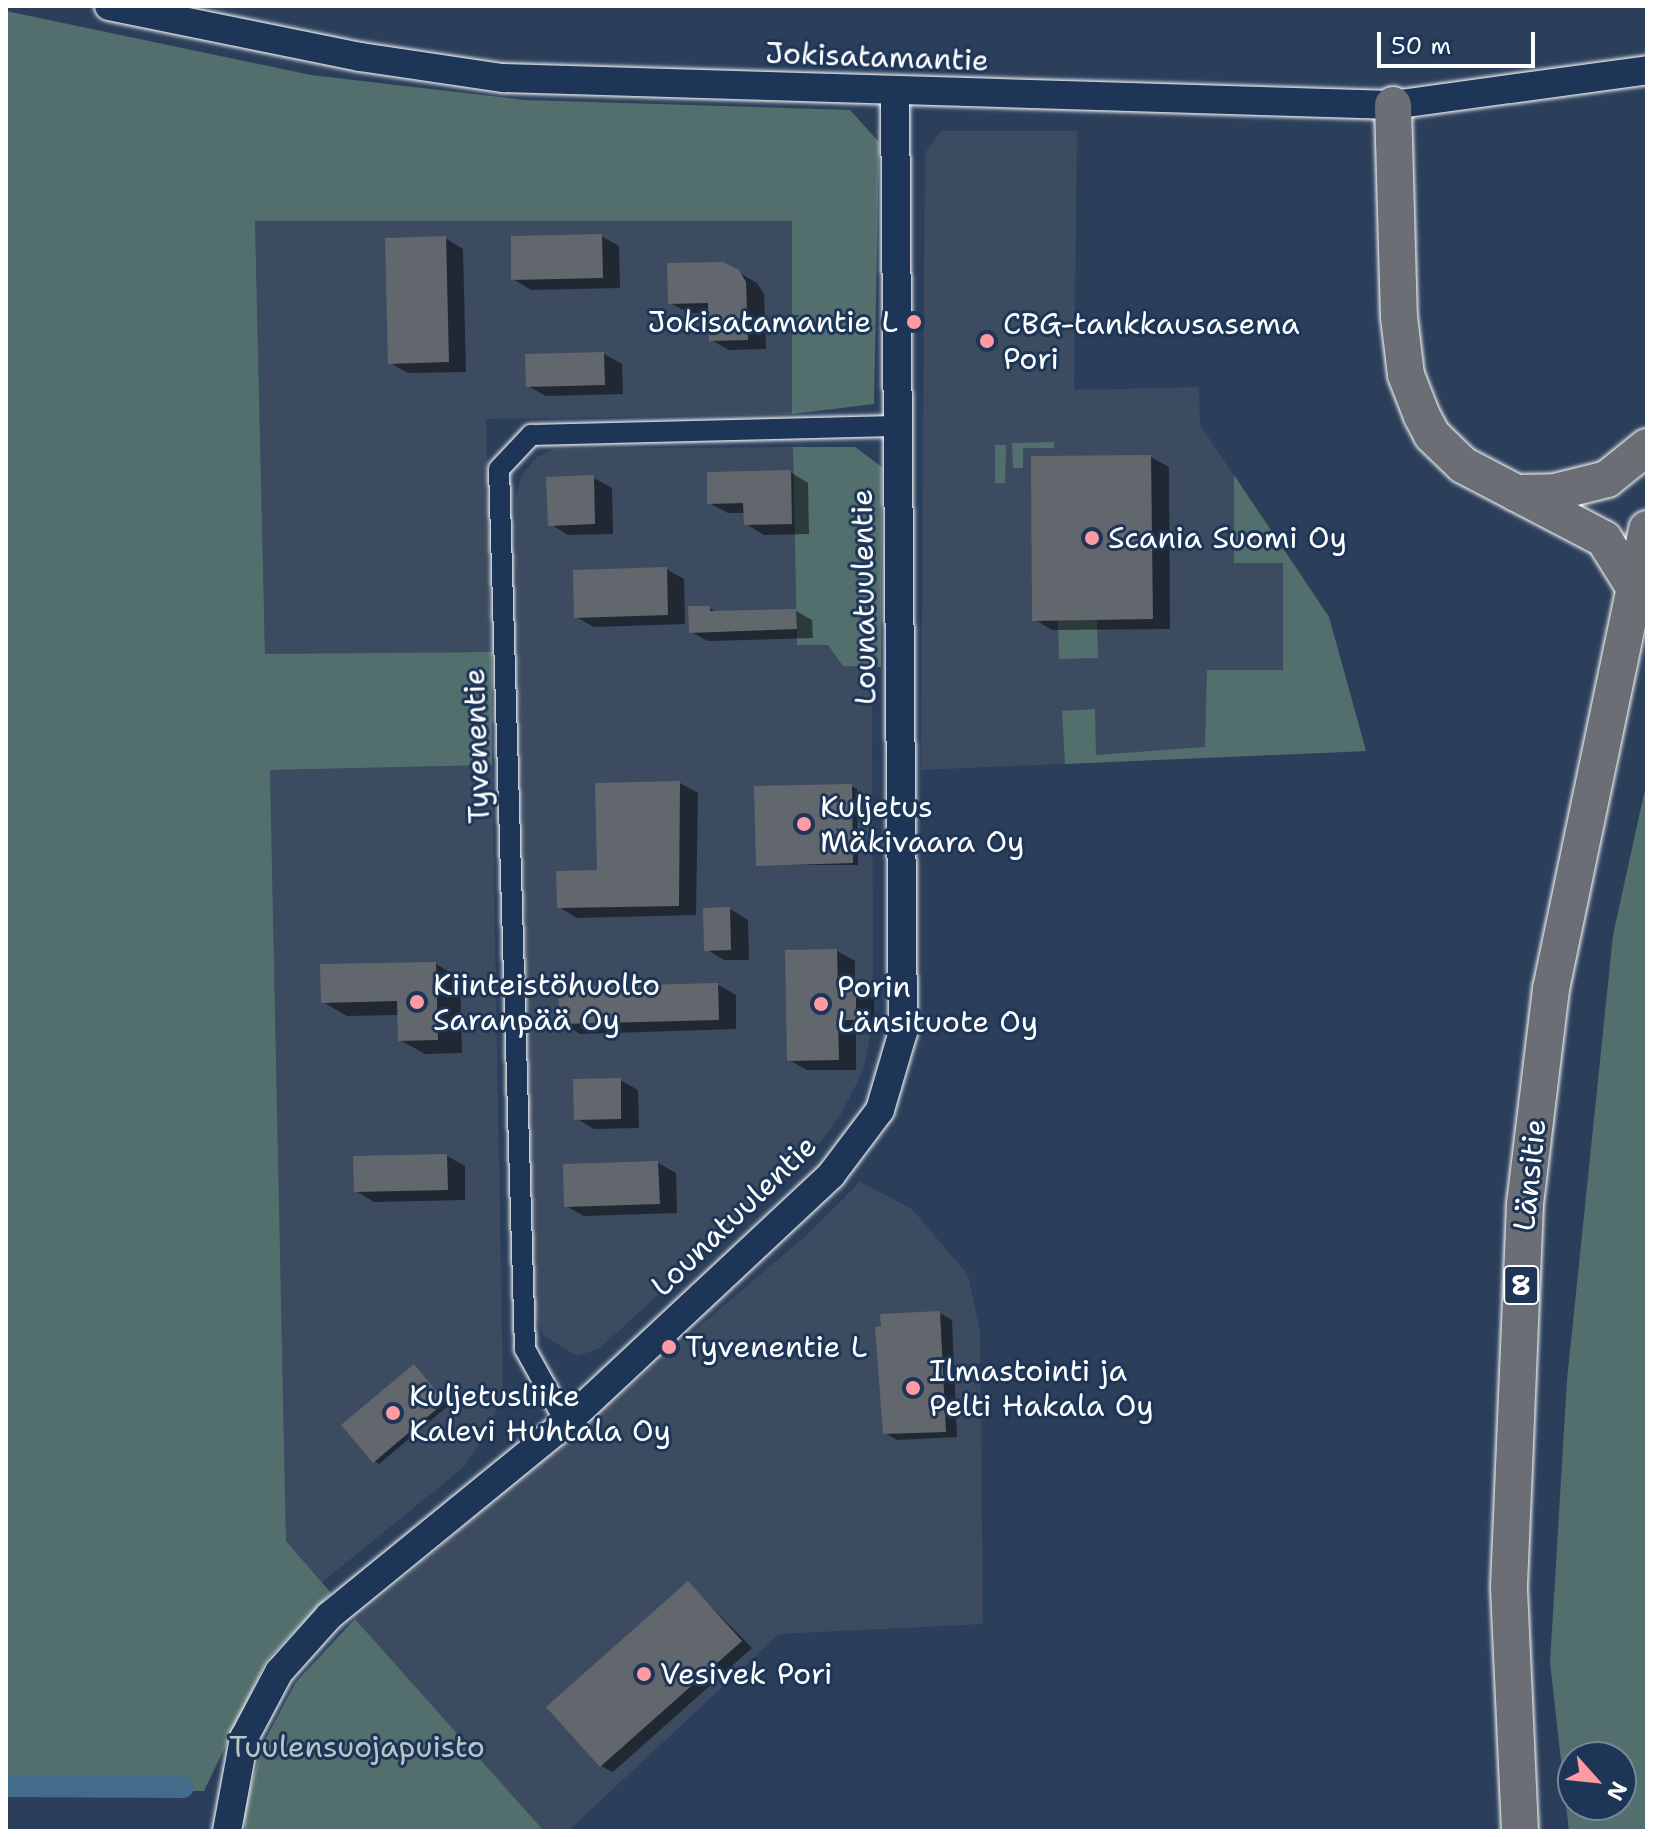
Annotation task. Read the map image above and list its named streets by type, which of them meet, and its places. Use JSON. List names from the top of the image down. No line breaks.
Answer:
{"streets":{"highway":["Länsitie","8"],"street":["Jokisatamantie","Lounatuulentie","Tyvenentie"]},"crossings":[["Jokisatamantie","Lounatuulentie"],["Lounatuulentie","Tyvenentie"]],"parks":["Tuulensuojapuisto"],"places":["Jokisatamantie L","CBG-tankkausasema Pori","Scania Suomi Oy","Kuljetus Mäkivaara Oy","Kiinteistöhuolto Saranpää Oy","Porin Länsituote Oy","Tyvenentie L","Ilmastointi ja Pelti Hakala Oy","Kuljetusliike Kalevi Huhtala Oy","Vesivek Pori"],"scale_bar":"50 m","north":"bottom right"}
